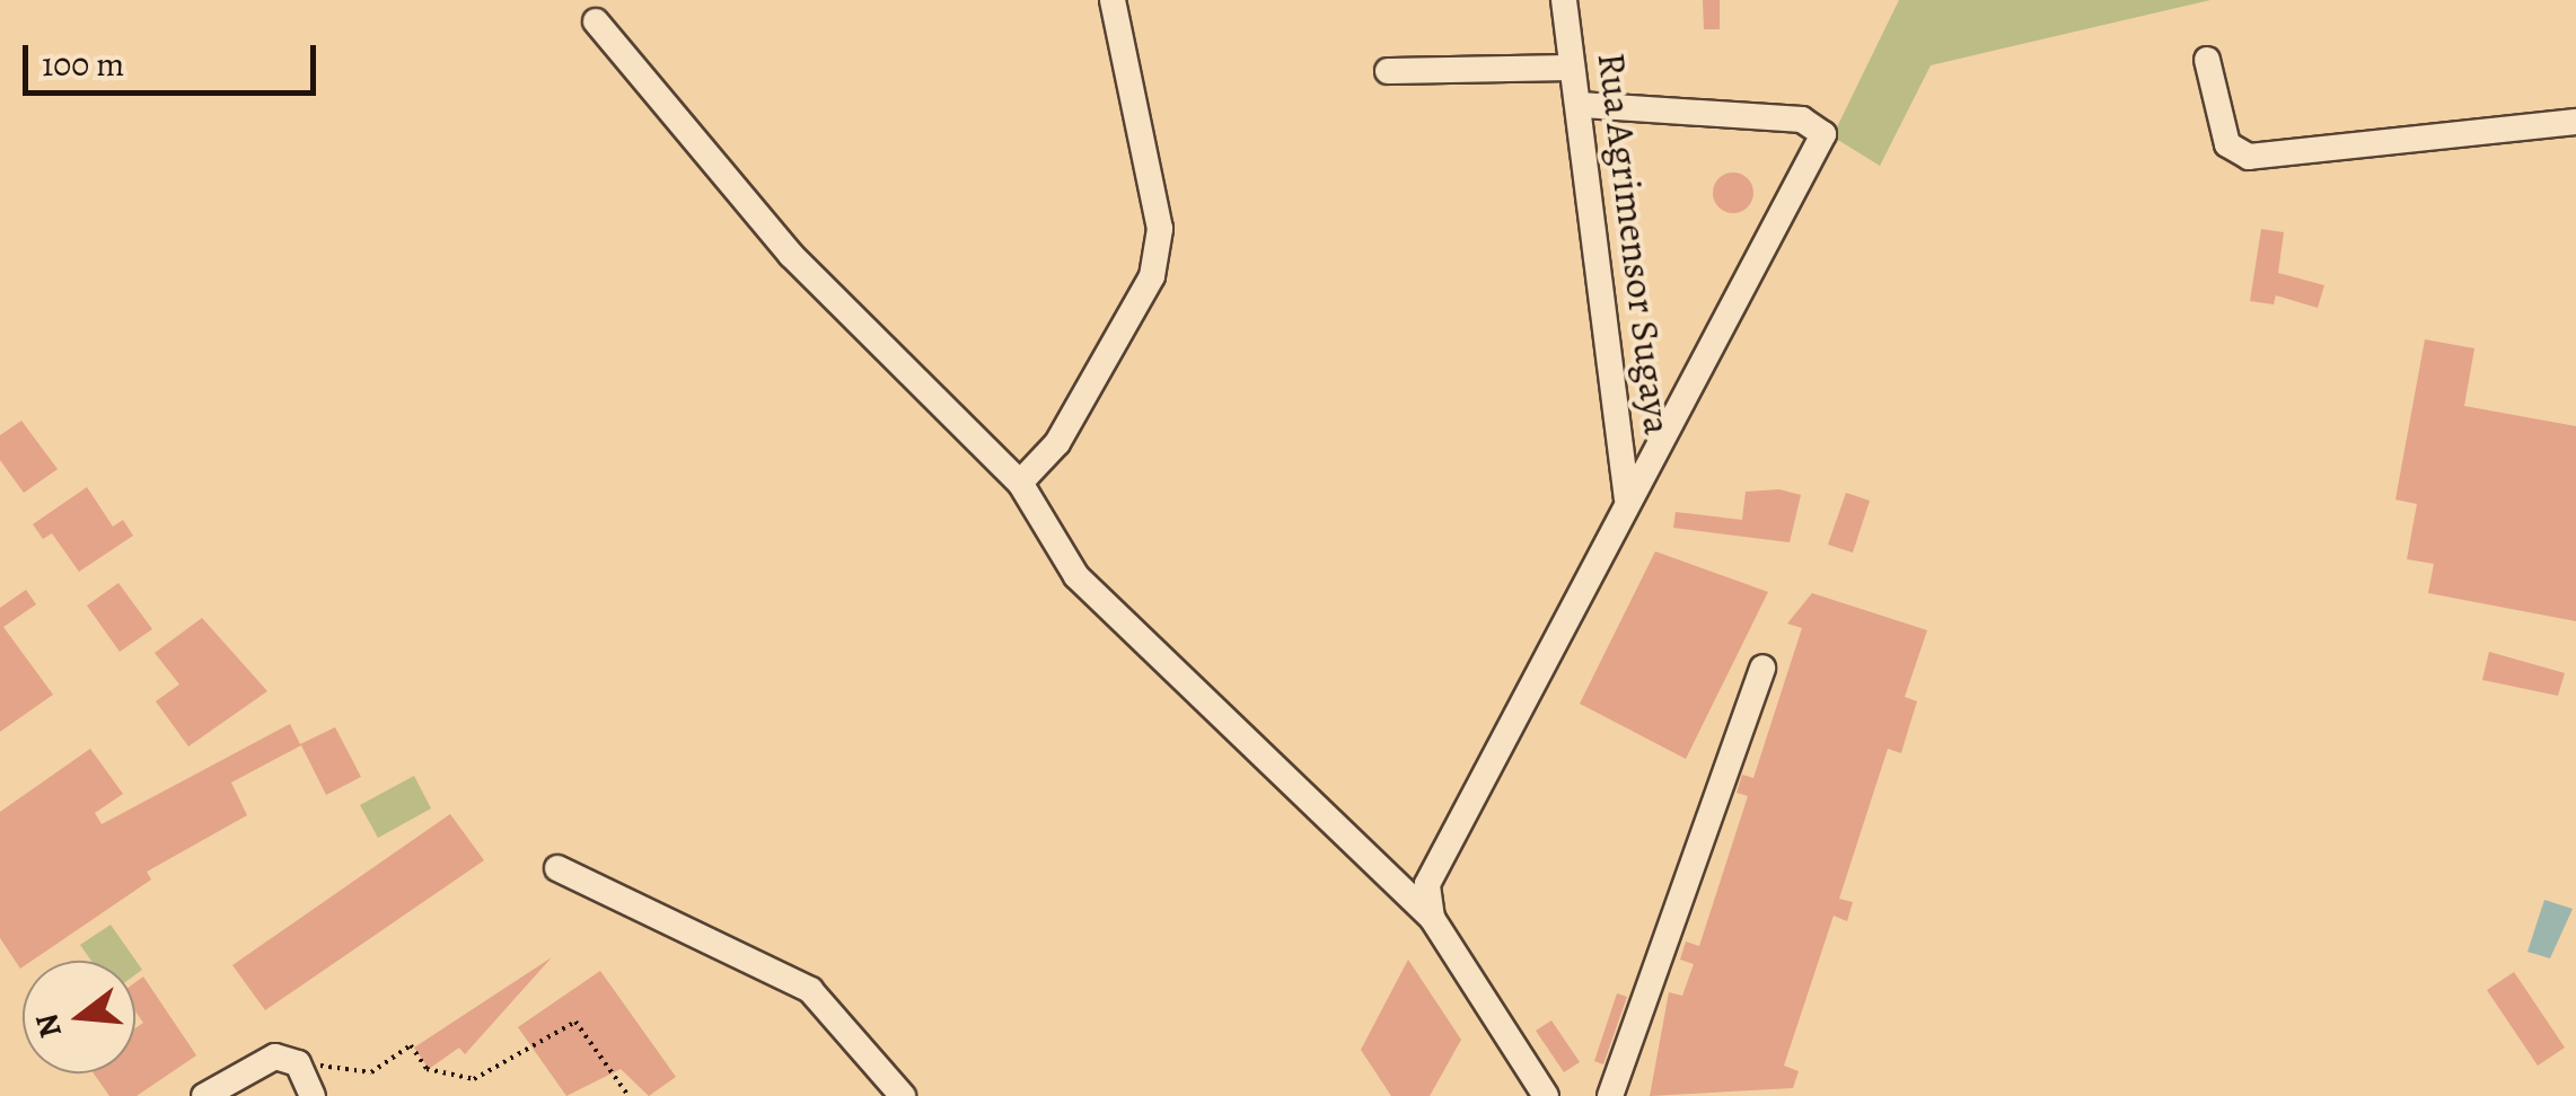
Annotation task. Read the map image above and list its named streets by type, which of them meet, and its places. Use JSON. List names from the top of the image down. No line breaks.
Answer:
{"streets":{"street":["Rua Agrimensor Sugaya"]},"scale_bar":"100 m","north":"left"}
